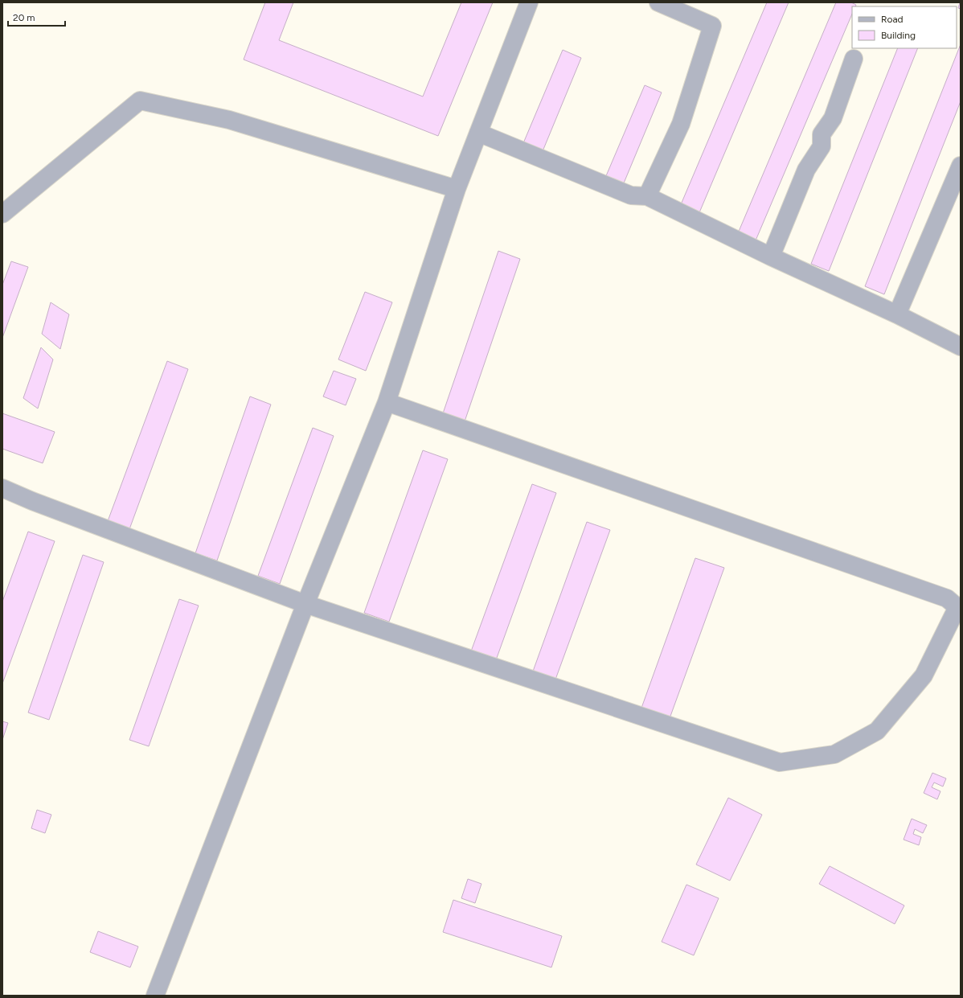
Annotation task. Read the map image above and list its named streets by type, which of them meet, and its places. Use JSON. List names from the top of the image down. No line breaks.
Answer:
{"legend":["Road","Building"],"scale_bar":"20 m"}
